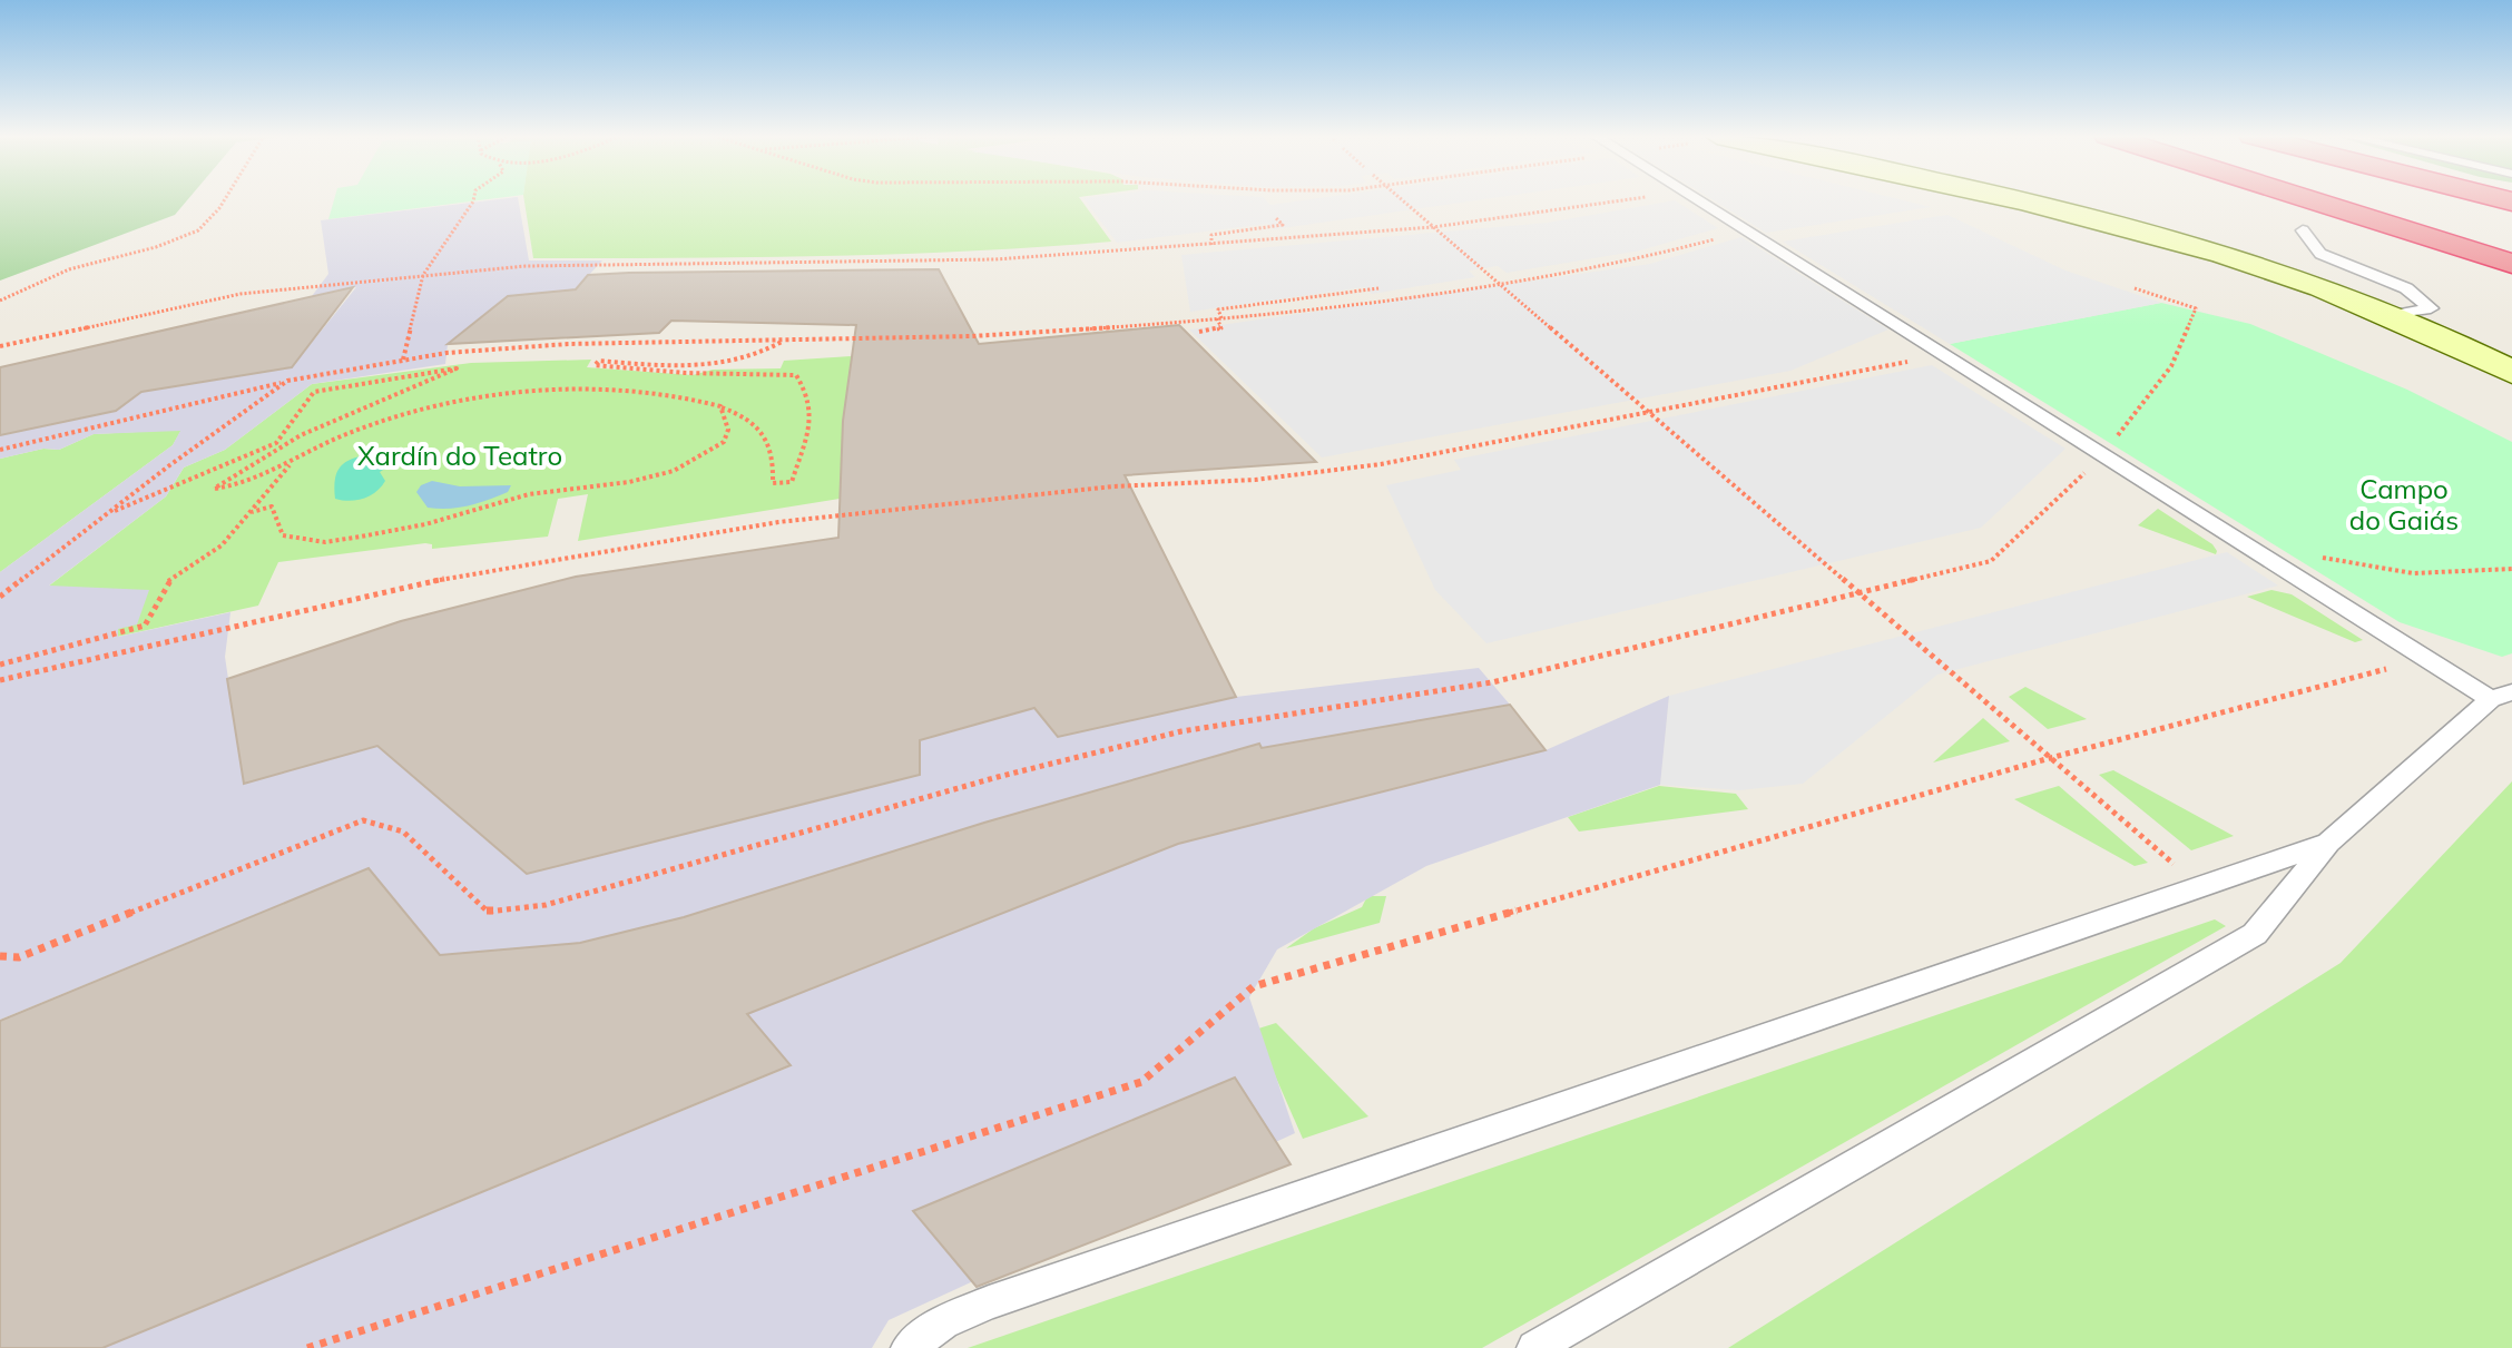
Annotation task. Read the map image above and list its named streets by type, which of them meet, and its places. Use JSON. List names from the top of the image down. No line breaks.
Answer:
{"parks":["Xardín do Teatro","Campo do Gaiás"]}
